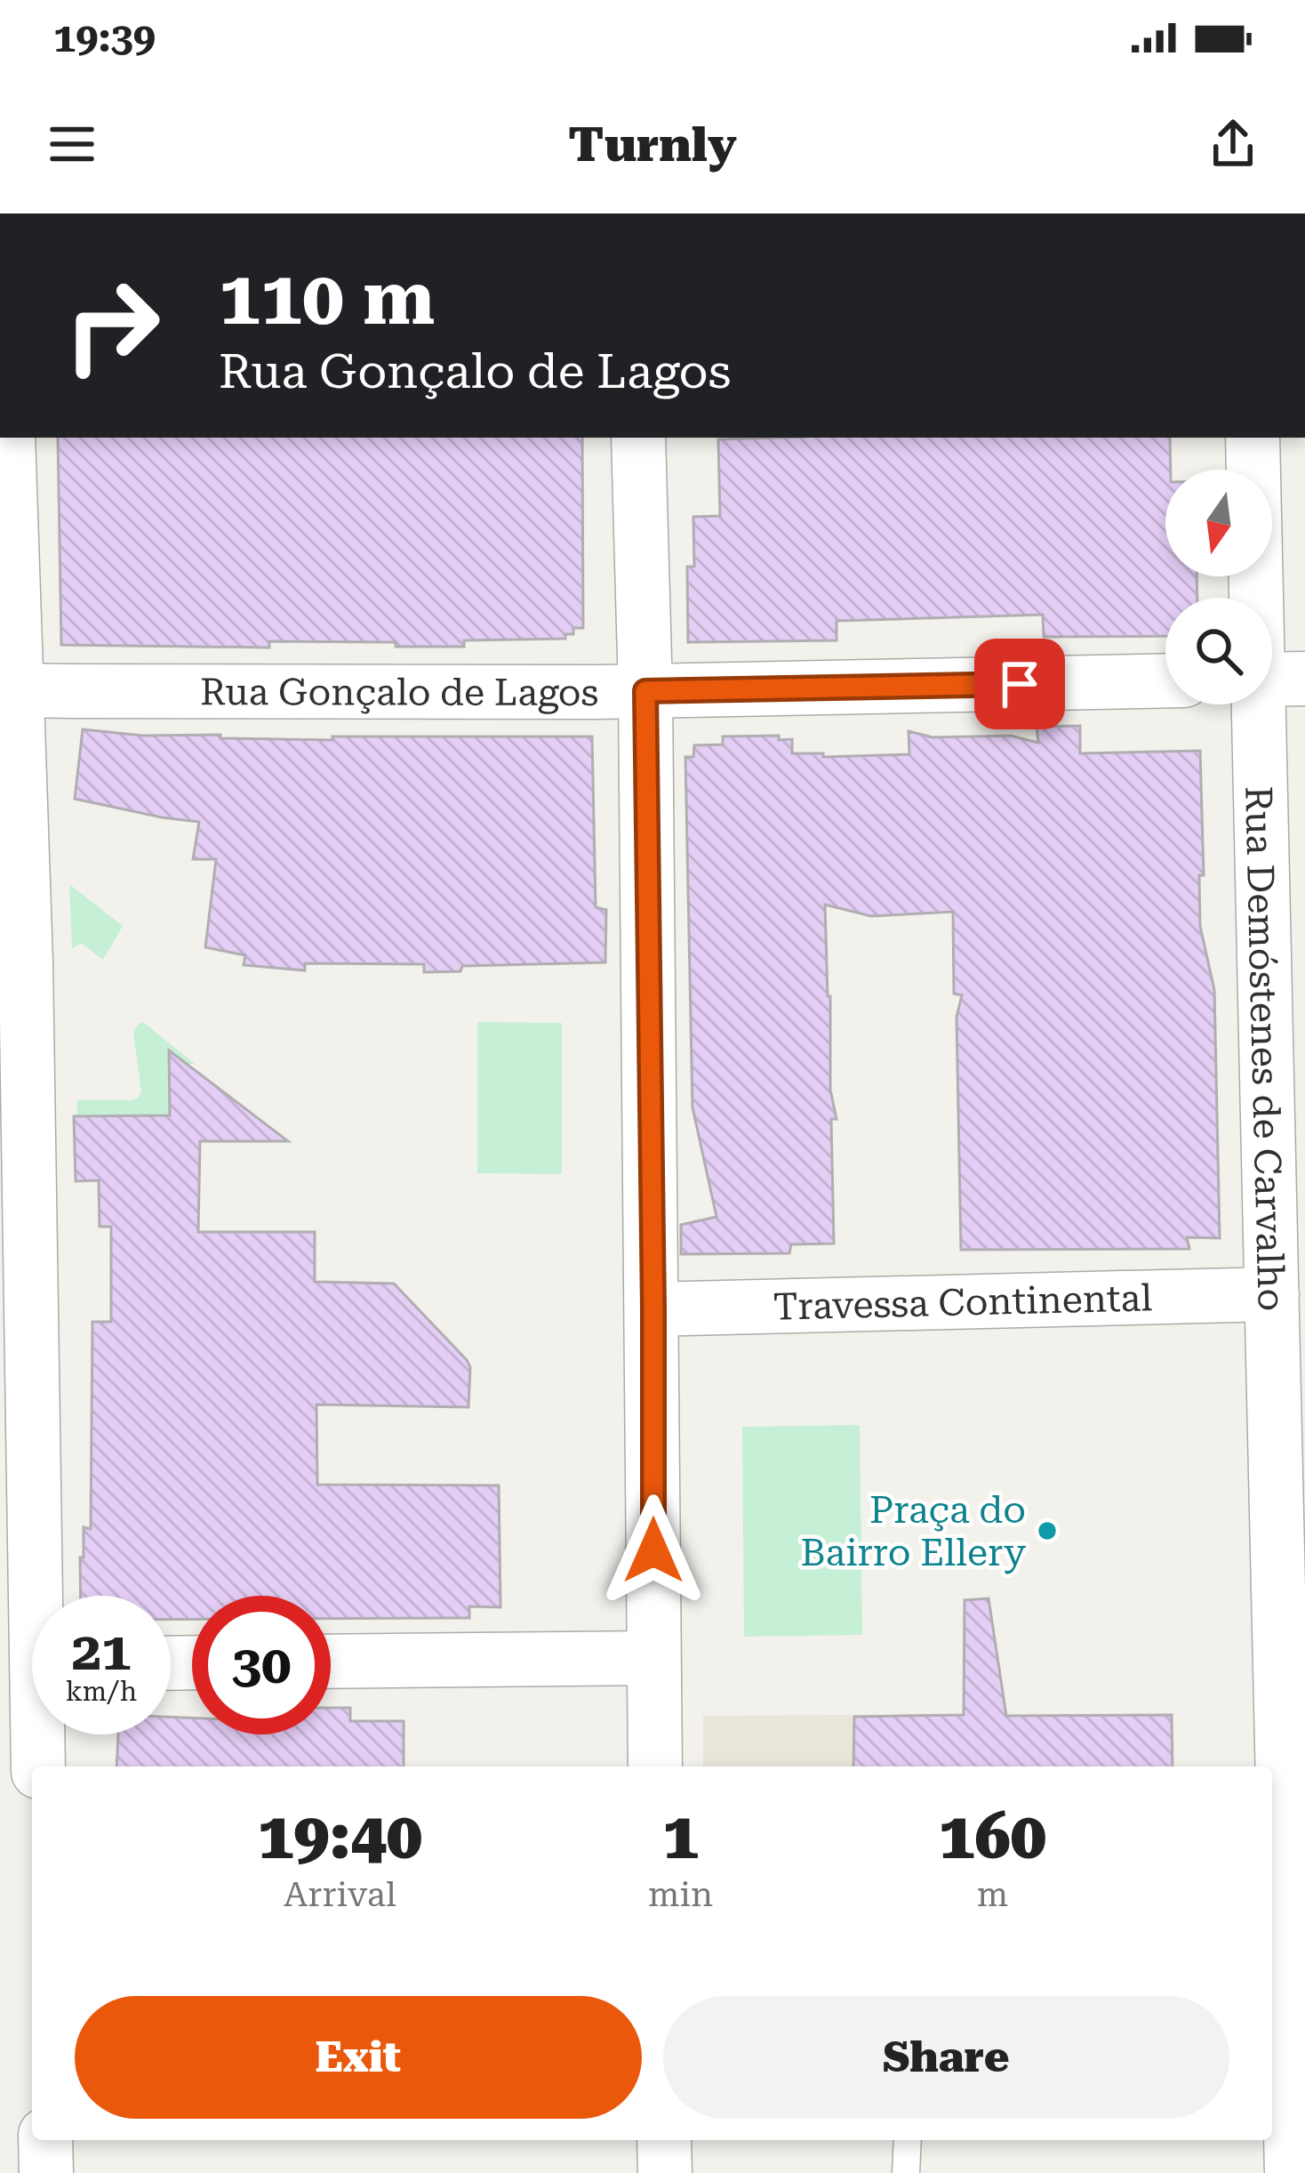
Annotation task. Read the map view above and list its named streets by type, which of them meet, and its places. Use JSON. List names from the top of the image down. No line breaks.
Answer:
{"streets":{"street":["Rua Gonçalo de Lagos","Rua Demóstenes de Carvalho","Travessa Continental"]},"crossings":[["Rua Demóstenes de Carvalho","Travessa Continental"]],"places":["Praça do Bairro Ellery"],"north":"bottom","page":{"status":"19:39","header":"Turnly","turn":["110 m","Rua Gonçalo de Lagos"],"speed":"21 km/h","limit":"30","eta":["19:40","Arrival","1","min","160","m"],"buttons":["Exit","Share"]}}
